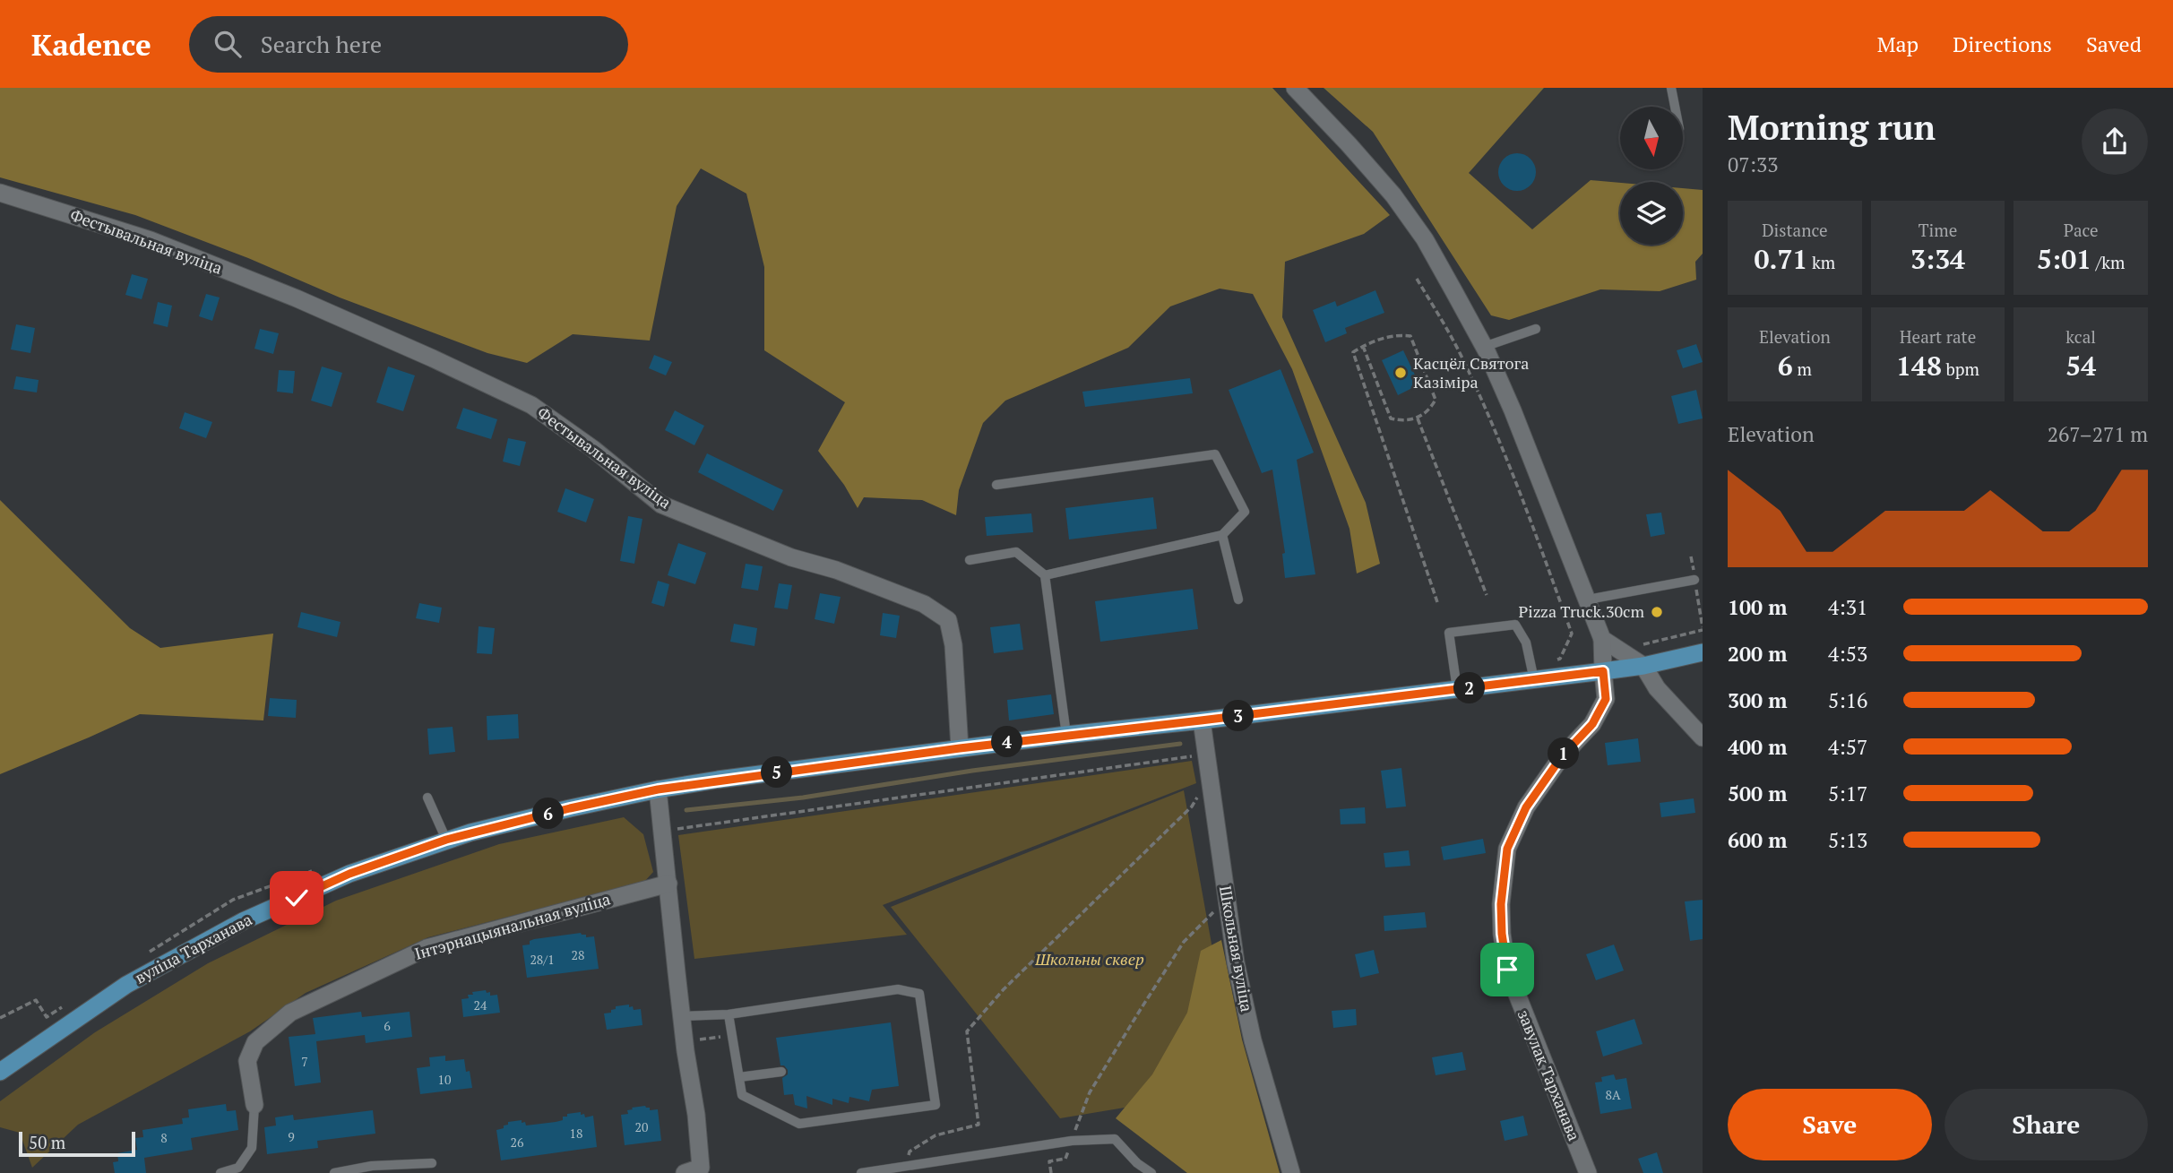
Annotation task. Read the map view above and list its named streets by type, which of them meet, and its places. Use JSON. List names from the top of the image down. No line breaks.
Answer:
{"streets":{"main road":["вуліца Тарханава"],"street":["Фестывальная вуліца","Інтэрнацыянальная вуліца","Школьная вуліца","завулак Тарханава"]},"crossings":[["Фестывальная вуліца","вуліца Тарханава"],["вуліца Тарханава","Школьная вуліца"],["вуліца Тарханава","завулак Тарханава"]],"parks":["Школьны сквер"],"places":["Касцёл Святога Казіміра","Pizza Truck.30cm"],"house_numbers":["28","28/1","24","6","7","10","8А","20","18","9","8","26"],"scale_bar":"50 m","north":"bottom","page":{"header":"Kadence","search":"Search here","nav":["Map","Directions","Saved"],"heading":["Morning run","07:33"],"stats":[["Distance","0.71 km"],["Time","3:34"],["Pace","5:01 /km"],["Elevation","6 m"],["Heart rate","148 bpm"],["kcal","54"]],"chart":["Elevation","267–271 m"],"list":[{"name":"100 m","note":"4:31"},{"name":"200 m","note":"4:53"},{"name":"300 m","note":"5:16"},{"name":"400 m","note":"4:57"},{"name":"500 m","note":"5:17"},{"name":"600 m","note":"5:13"}],"pins":["2","3","4","1","5","6"],"buttons":["Save","Share"],"scale":"50 m"}}
